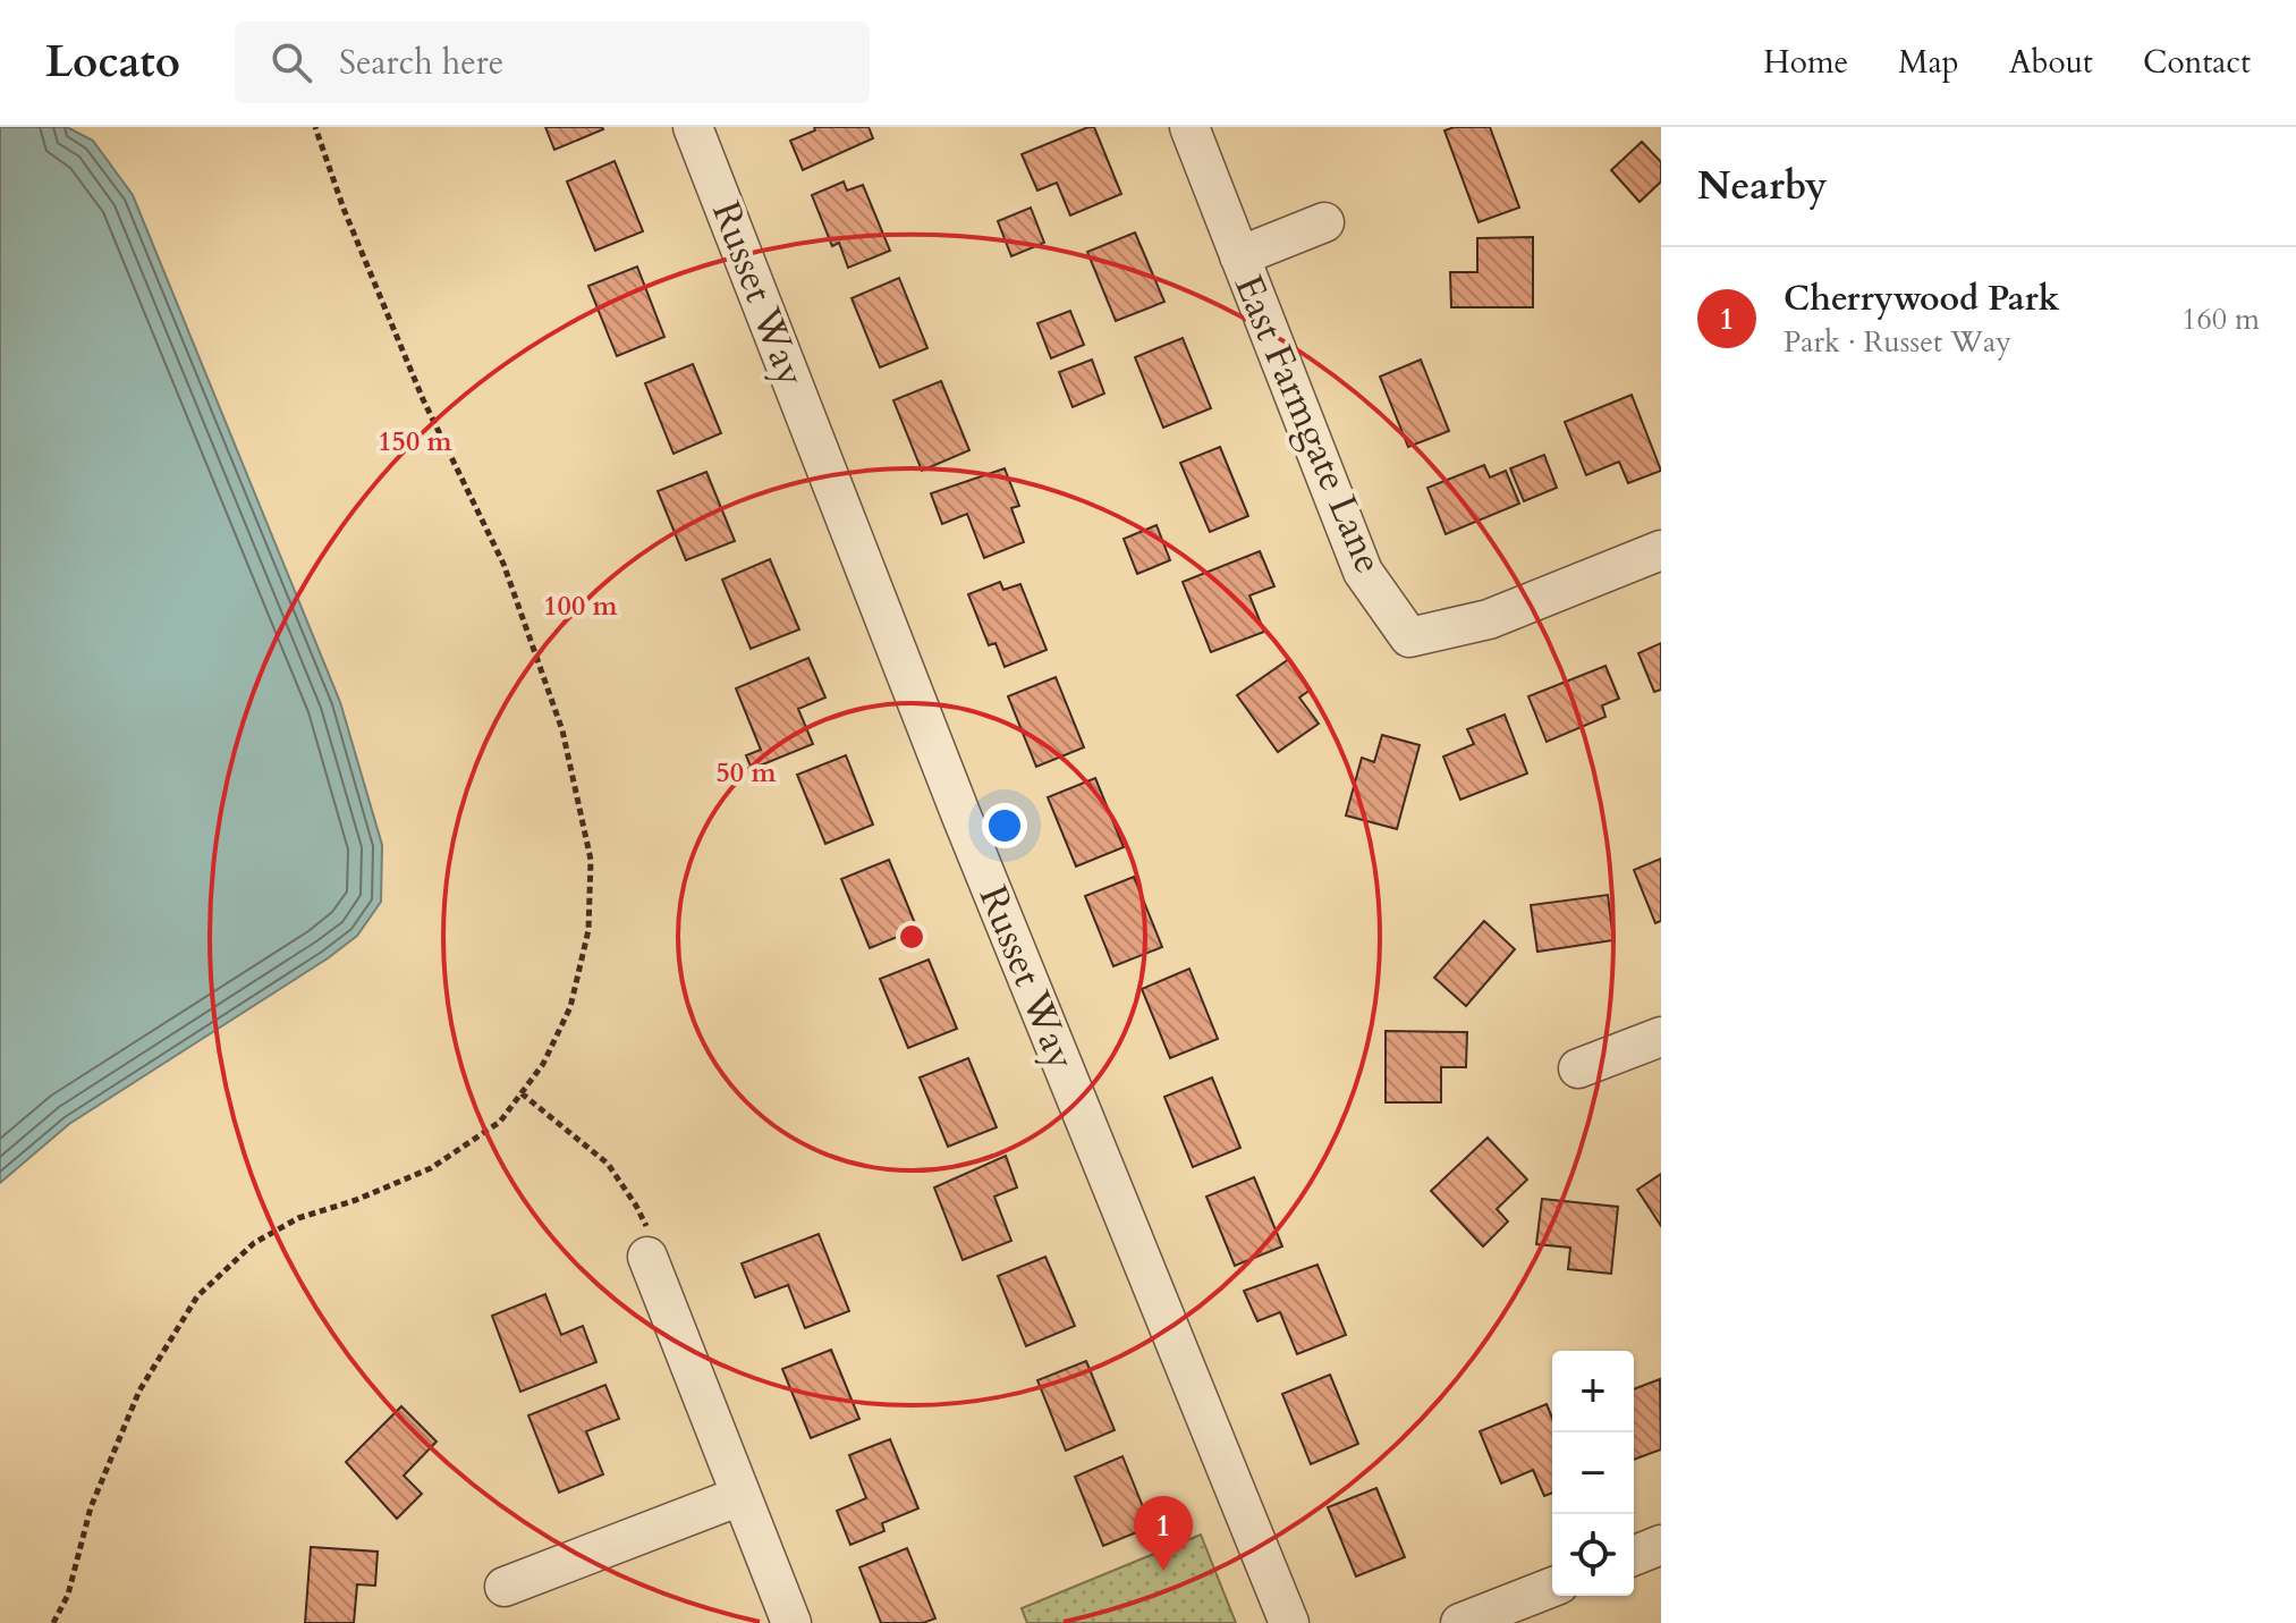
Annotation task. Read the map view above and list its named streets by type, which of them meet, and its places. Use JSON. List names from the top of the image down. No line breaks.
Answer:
{"streets":{"street":["Russet Way","East Farmgate Lane"]},"page":{"header":"Locato","search":"Search here","nav":["Home","Map","About","Contact"],"heading":"Nearby","list":[{"mark":"1","name":"Cherrywood Park","note":"Park · Russet Way","value":"160 m"}],"map_buttons":["+","−"],"pins":"1"},"rings":["150 m","100 m","50 m"]}
